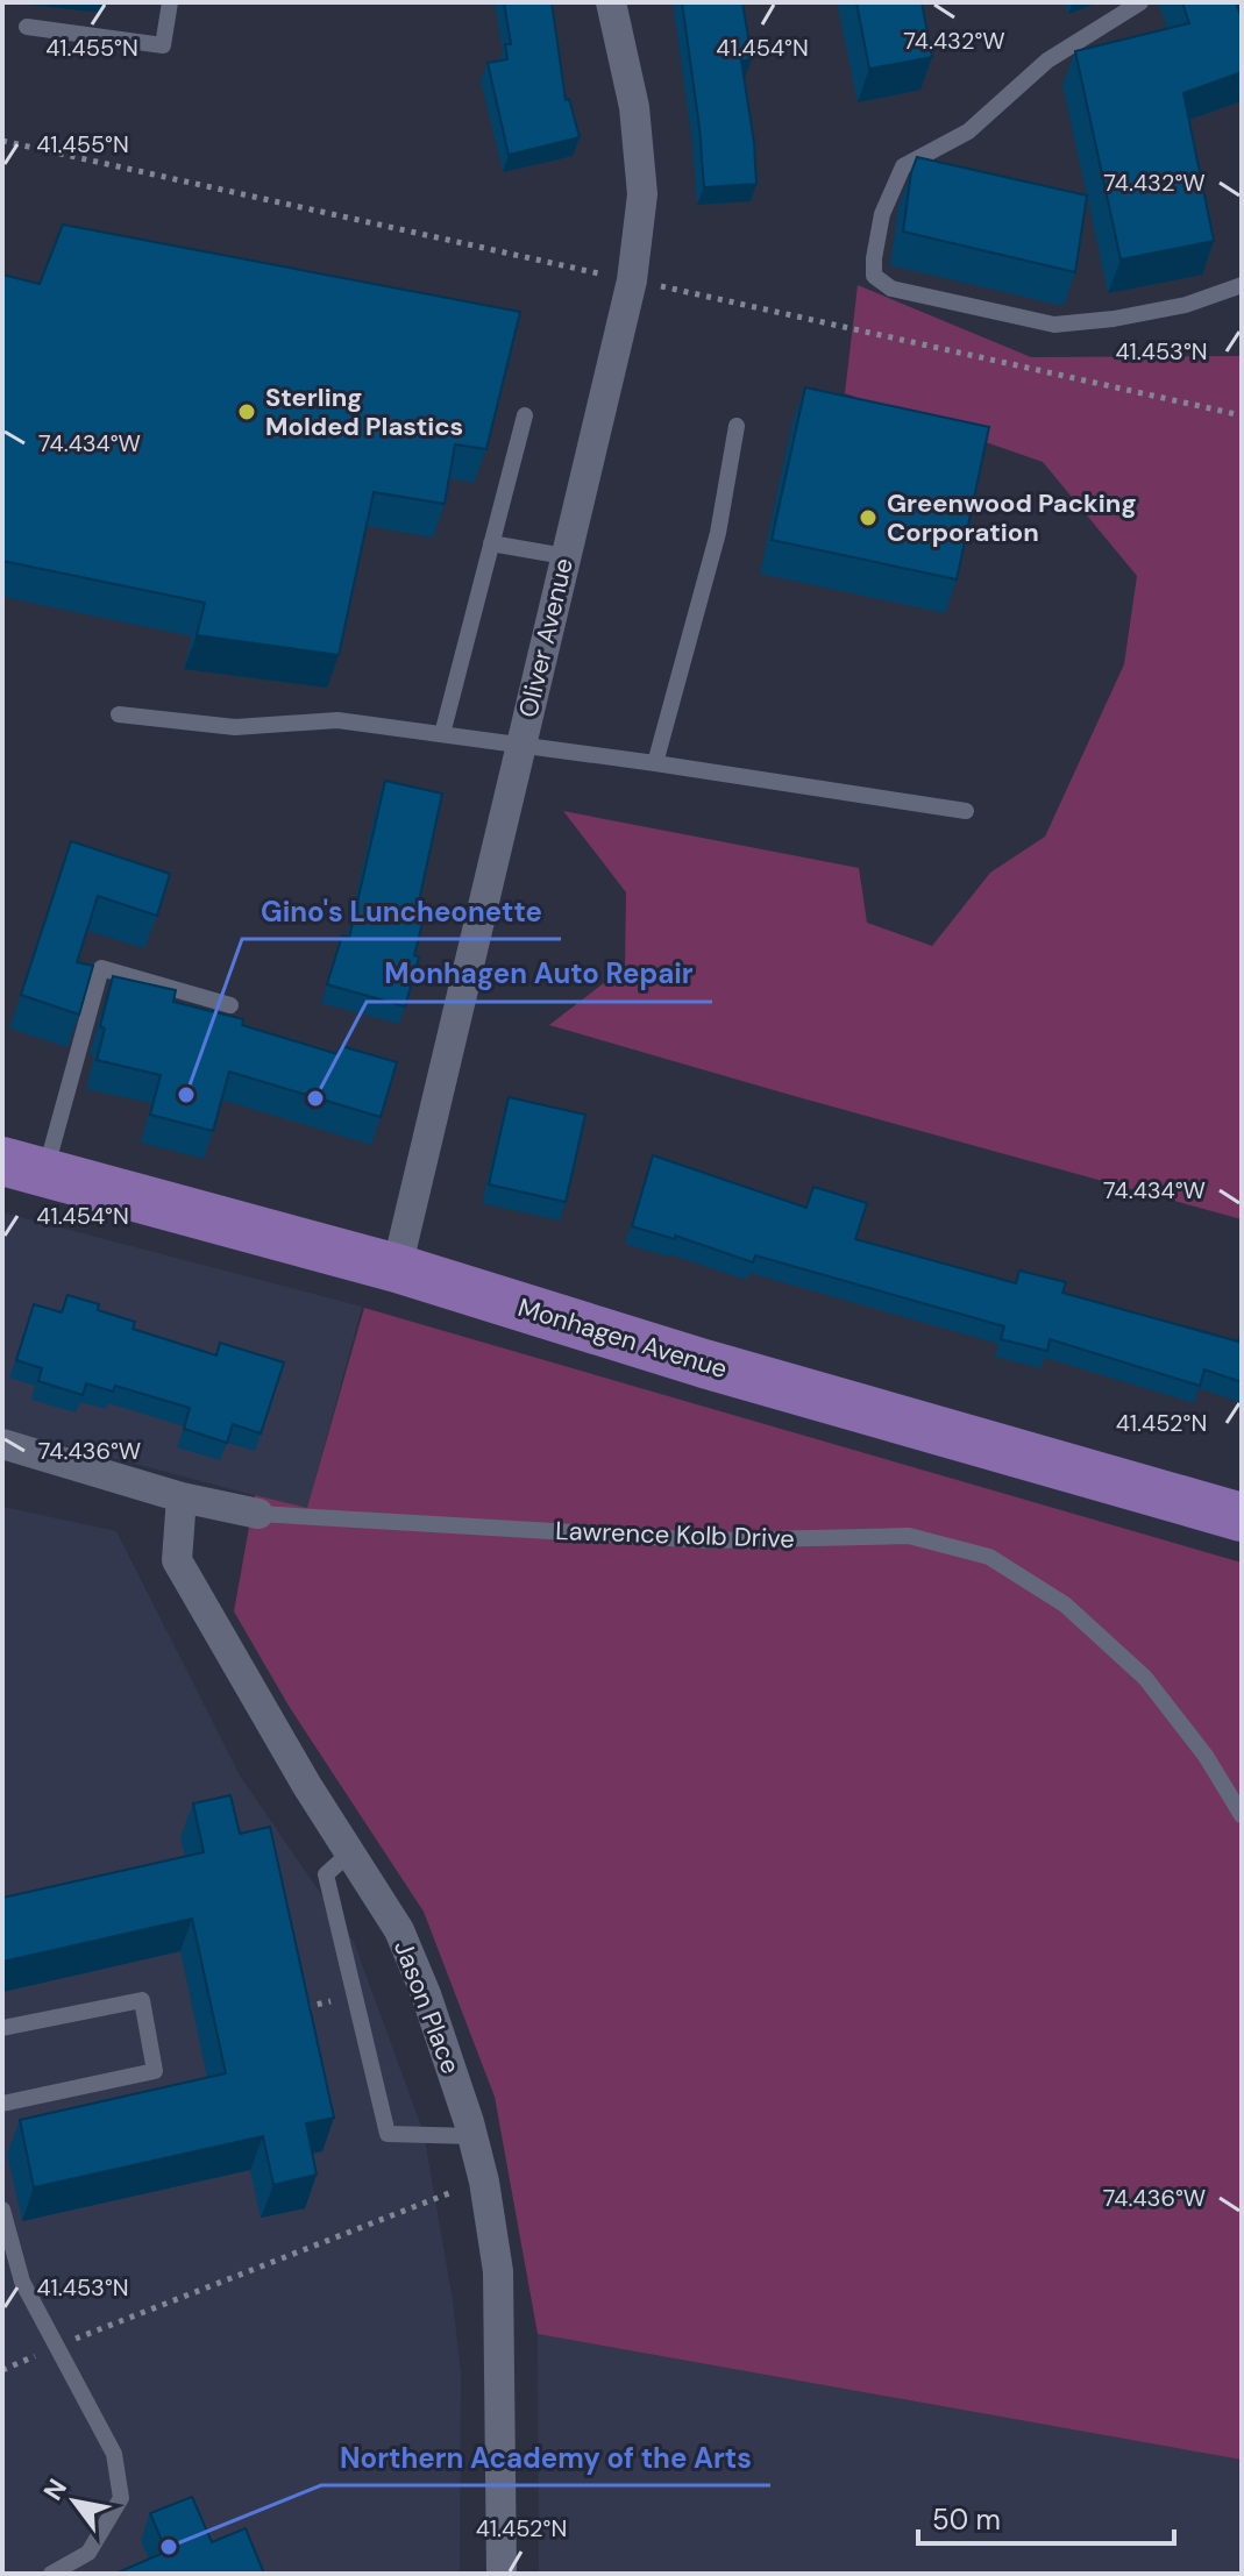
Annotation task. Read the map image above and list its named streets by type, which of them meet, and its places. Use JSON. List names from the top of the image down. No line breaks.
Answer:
{"streets":{"main road":["Monhagen Avenue"],"street":["Oliver Avenue","Lawrence Kolb Drive","Jason Place"]},"crossings":[["Oliver Avenue","Monhagen Avenue"],["Lawrence Kolb Drive","Jason Place"]],"places":["Sterling Molded Plastics","Greenwood Packing Corporation","Gino's Luncheonette","Monhagen Auto Repair","Northern Academy of the Arts"],"scale_bar":"50 m","north":"top left","coordinates":["74.432°W","41.455°N","41.454°N","41.453°N","74.434°W","41.452°N","74.436°W"]}
